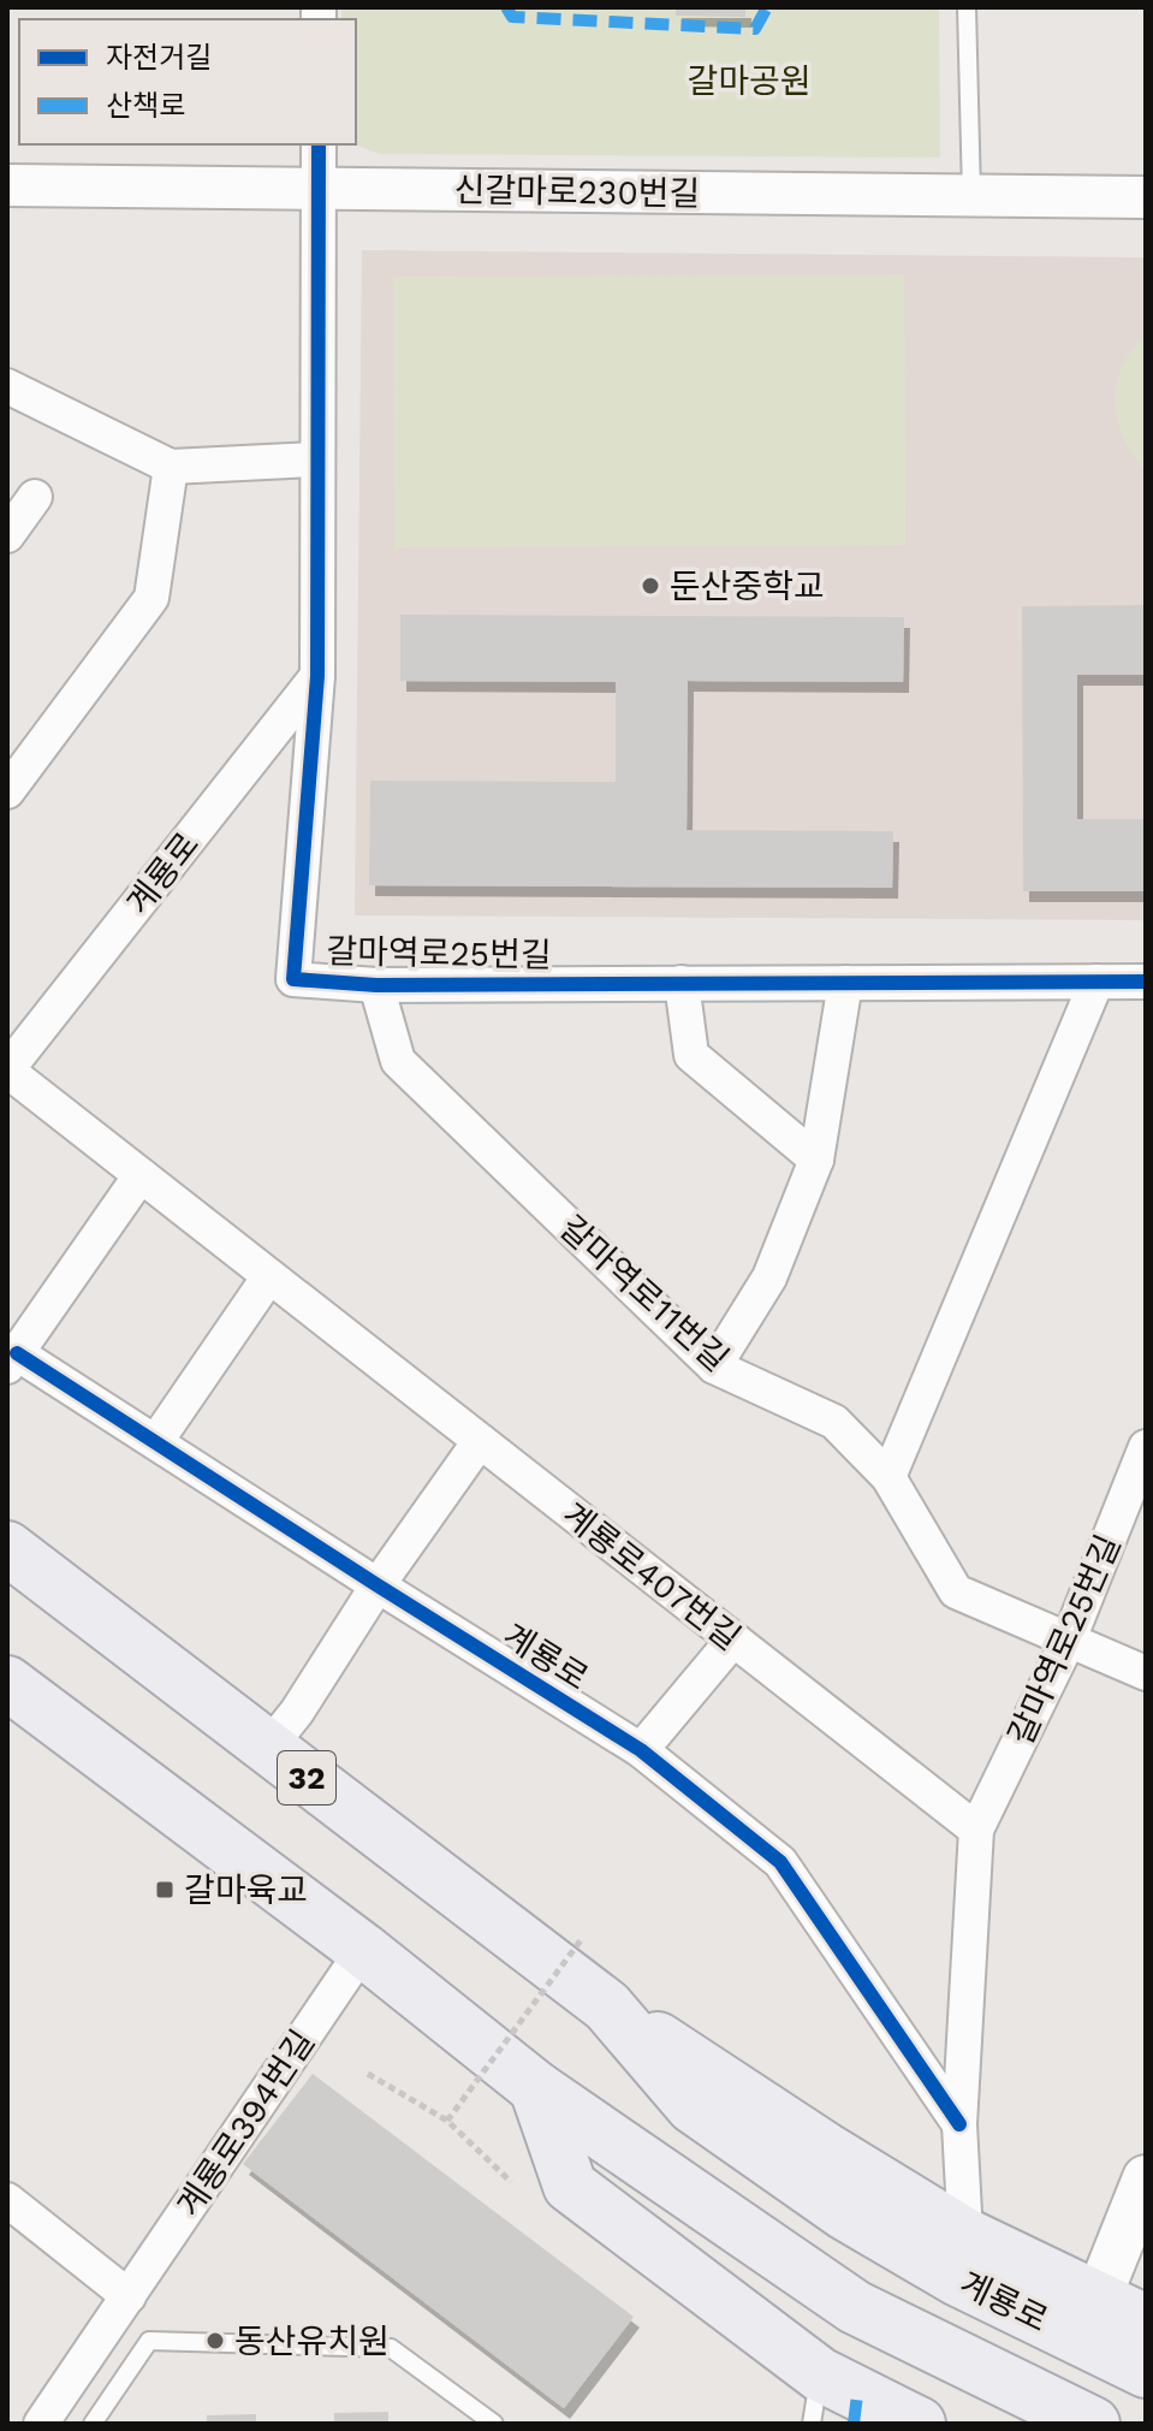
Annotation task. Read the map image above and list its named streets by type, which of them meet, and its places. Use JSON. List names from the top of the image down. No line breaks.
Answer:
{"streets":{"main road":["계룡로","32"],"street":["신갈마로230번길","갈마역로25번길","갈마역로11번길","계룡로407번길","계룡로394번길"]},"crossings":[["신갈마로230번길","갈마역로25번길"],["계룡로","갈마역로25번길"],["계룡로","계룡로407번길"],["계룡로","32"],["계룡로","계룡로394번길"],["갈마역로25번길","갈마역로11번길"],["갈마역로25번길","계룡로407번길"]],"parks":["갈마공원"],"places":{"other":["둔산중학교","동산유치원"],"transit":["갈마육교"]},"legend":["자전거길","산책로"]}
